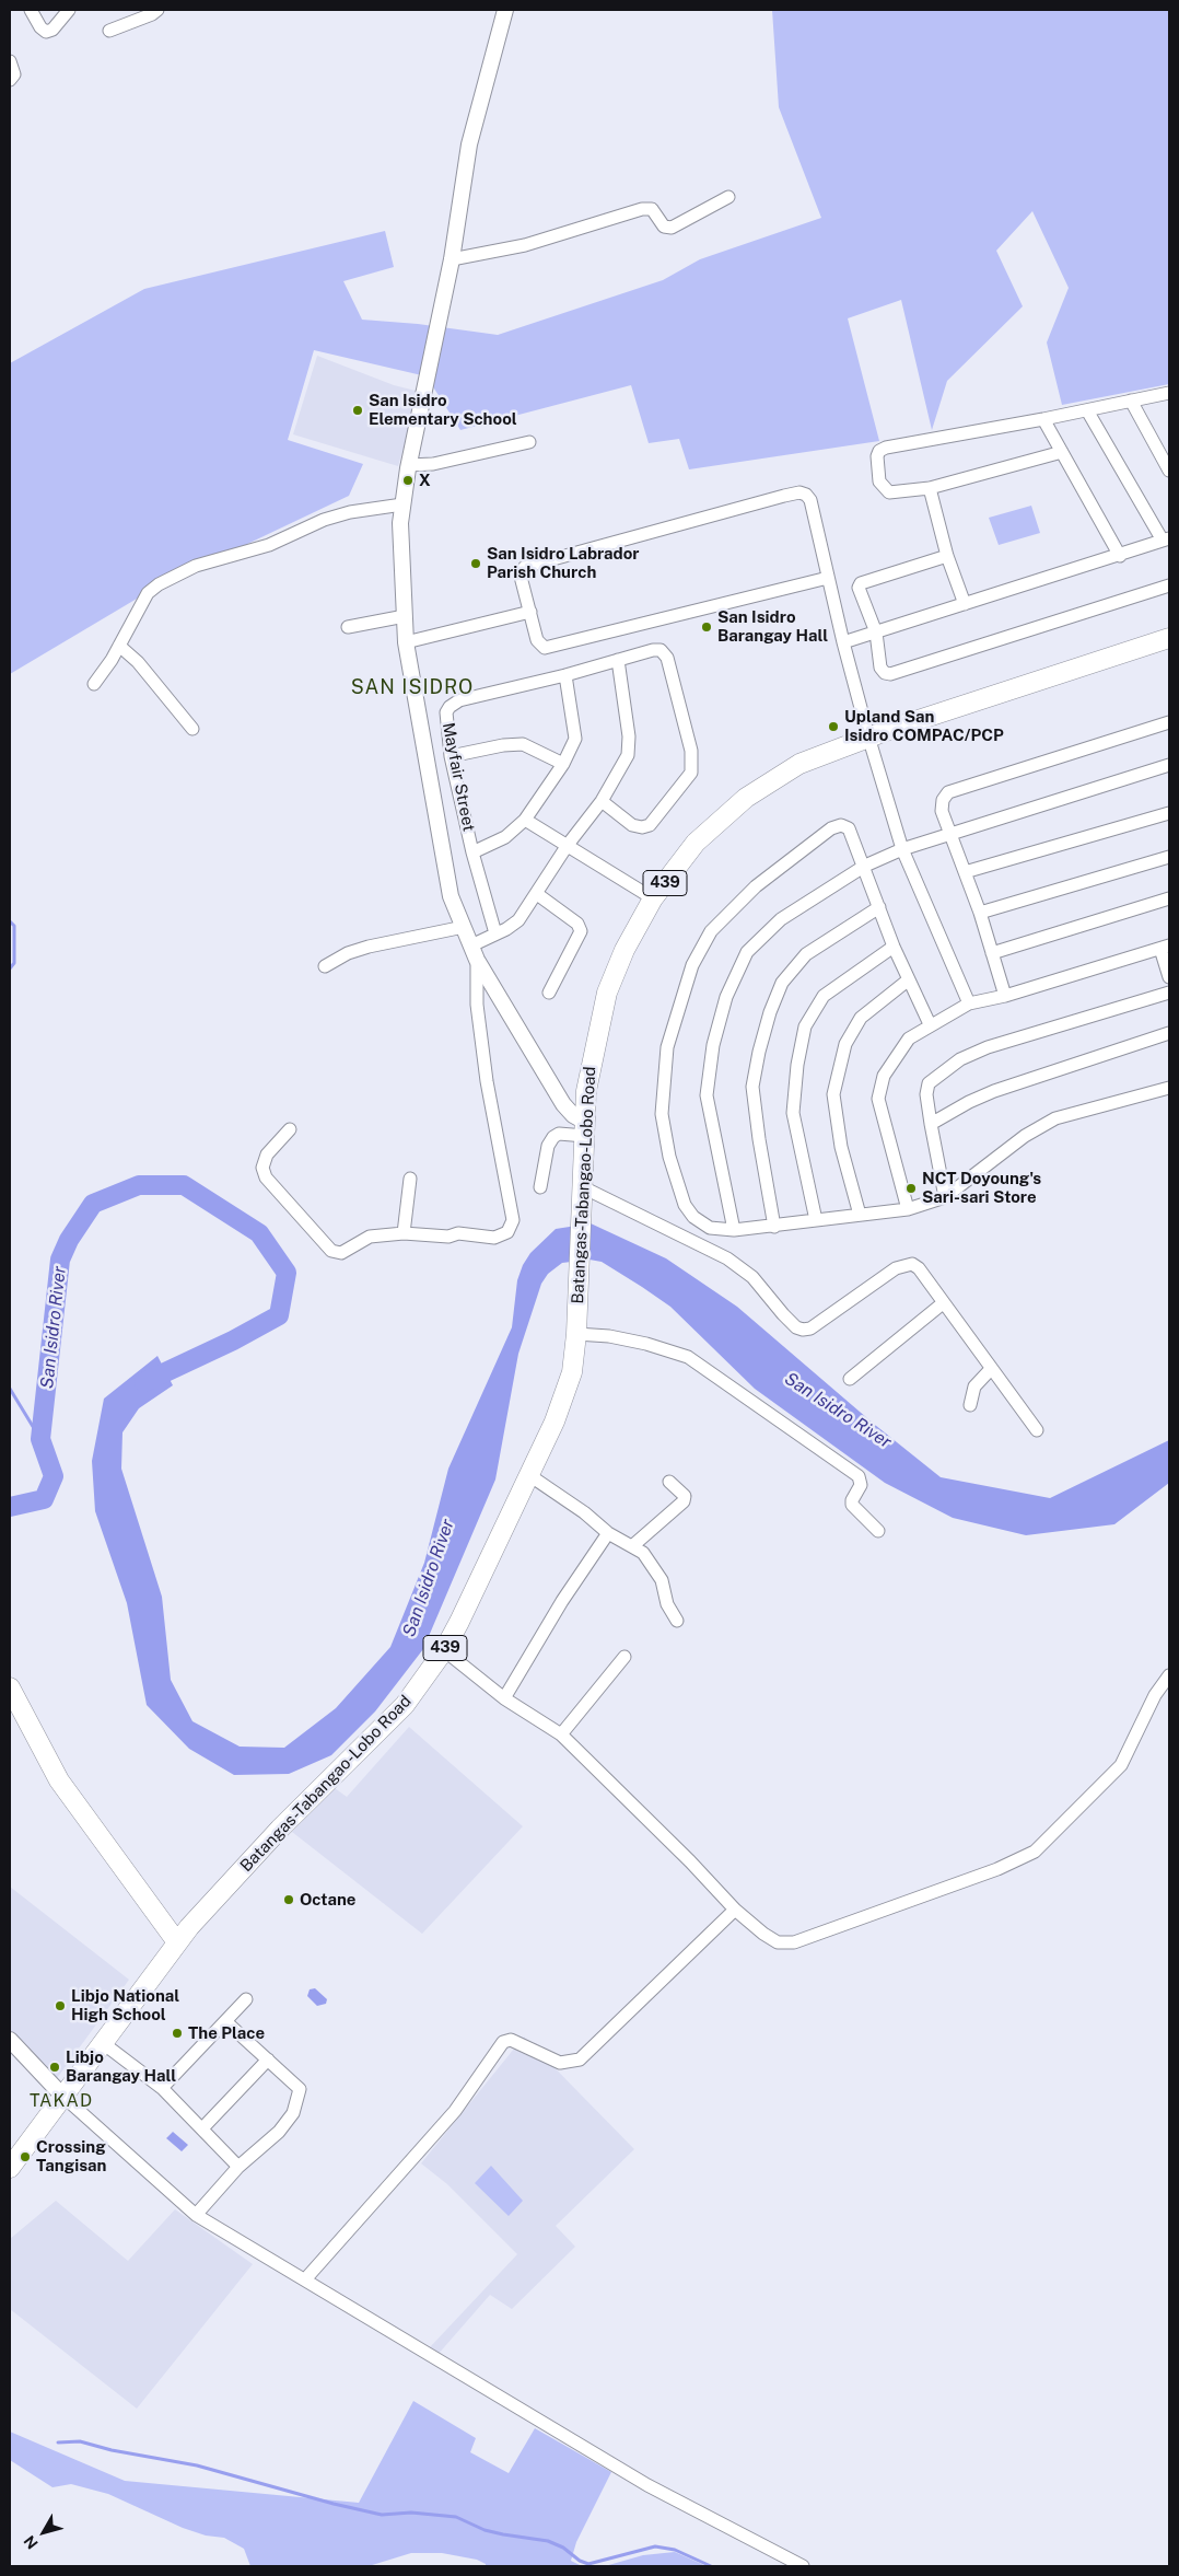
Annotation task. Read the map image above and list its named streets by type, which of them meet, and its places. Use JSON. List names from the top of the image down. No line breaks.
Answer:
{"streets":{"main road":["439","Batangas-Tabangao-Lobo Road"],"street":["Mayfair Street"]},"crossings":[["439","Batangas-Tabangao-Lobo Road"]],"districts":["SAN ISIDRO","TAKAD"],"water":["San Isidro River"],"places":["San Isidro Elementary School","X","San Isidro Labrador Parish Church","San Isidro Barangay Hall","Upland San Isidro COMPAC/PCP","NCT Doyoung's Sari-sari Store","Octane","Libjo National High School","The Place","Libjo Barangay Hall","Crossing Tangisan"],"north":"bottom left"}
